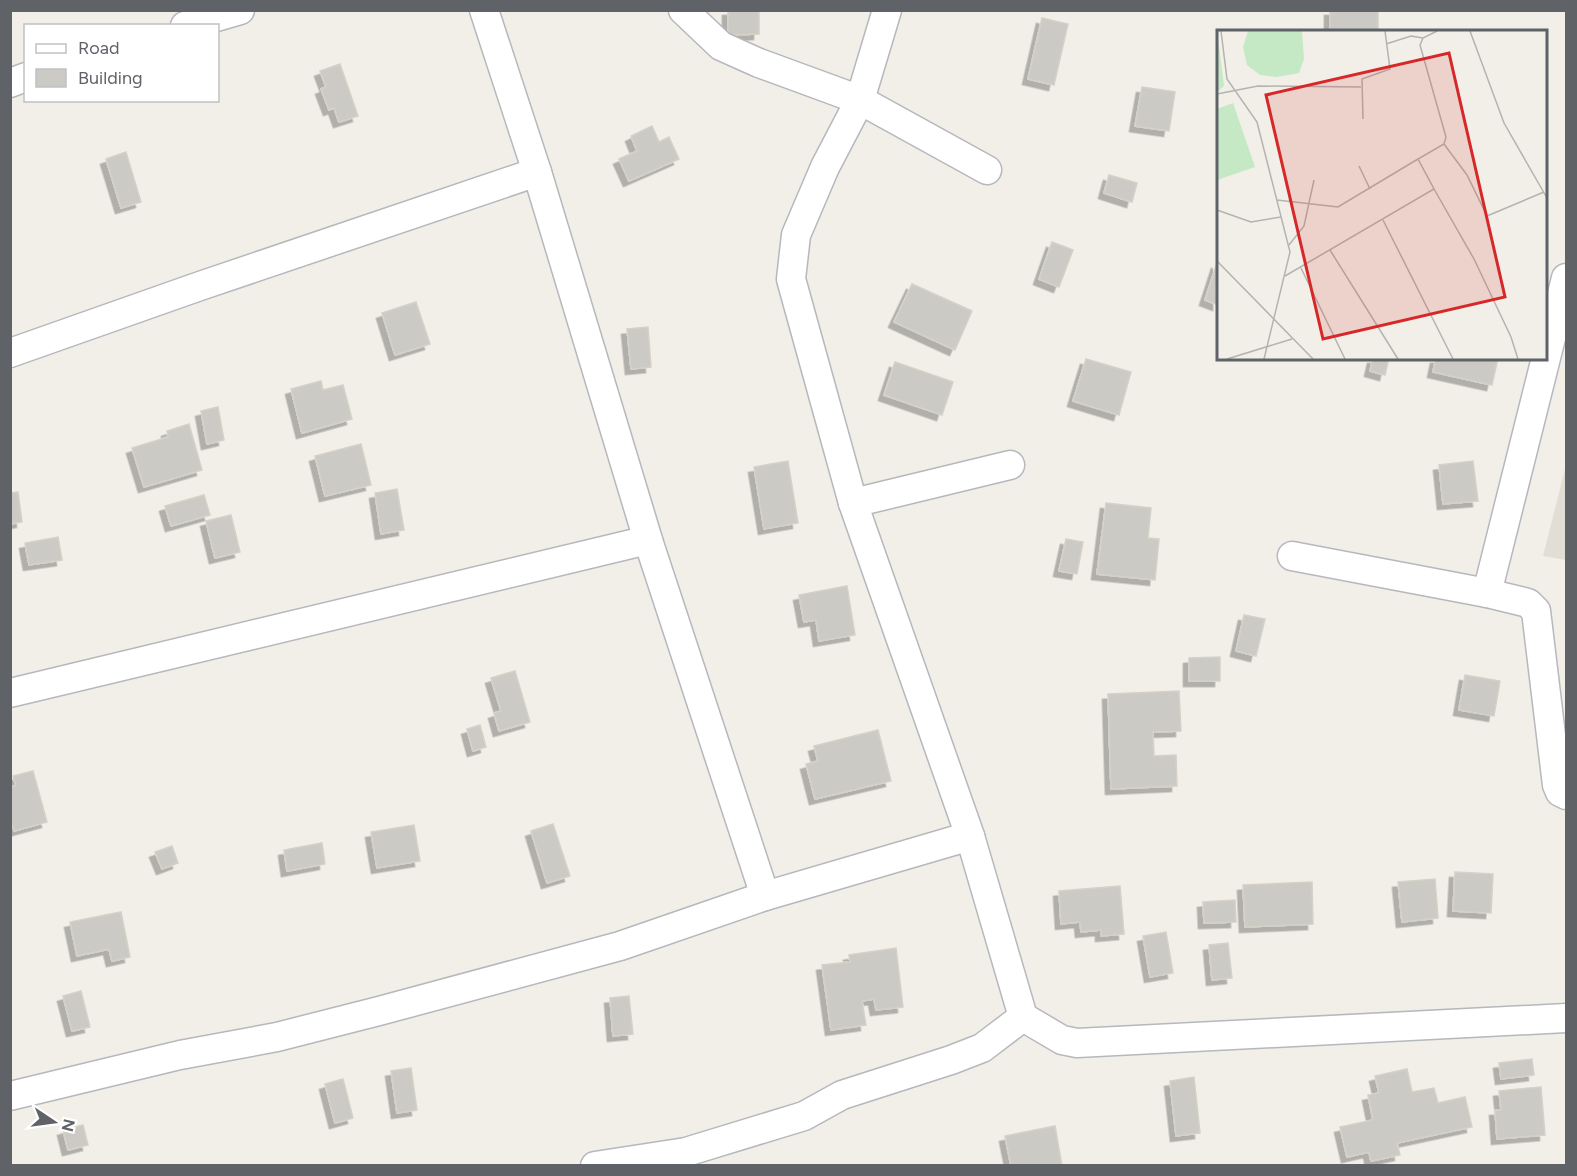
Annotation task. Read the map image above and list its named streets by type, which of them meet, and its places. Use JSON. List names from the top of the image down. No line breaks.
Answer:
{"legend":["Road","Building"],"north":"right"}
